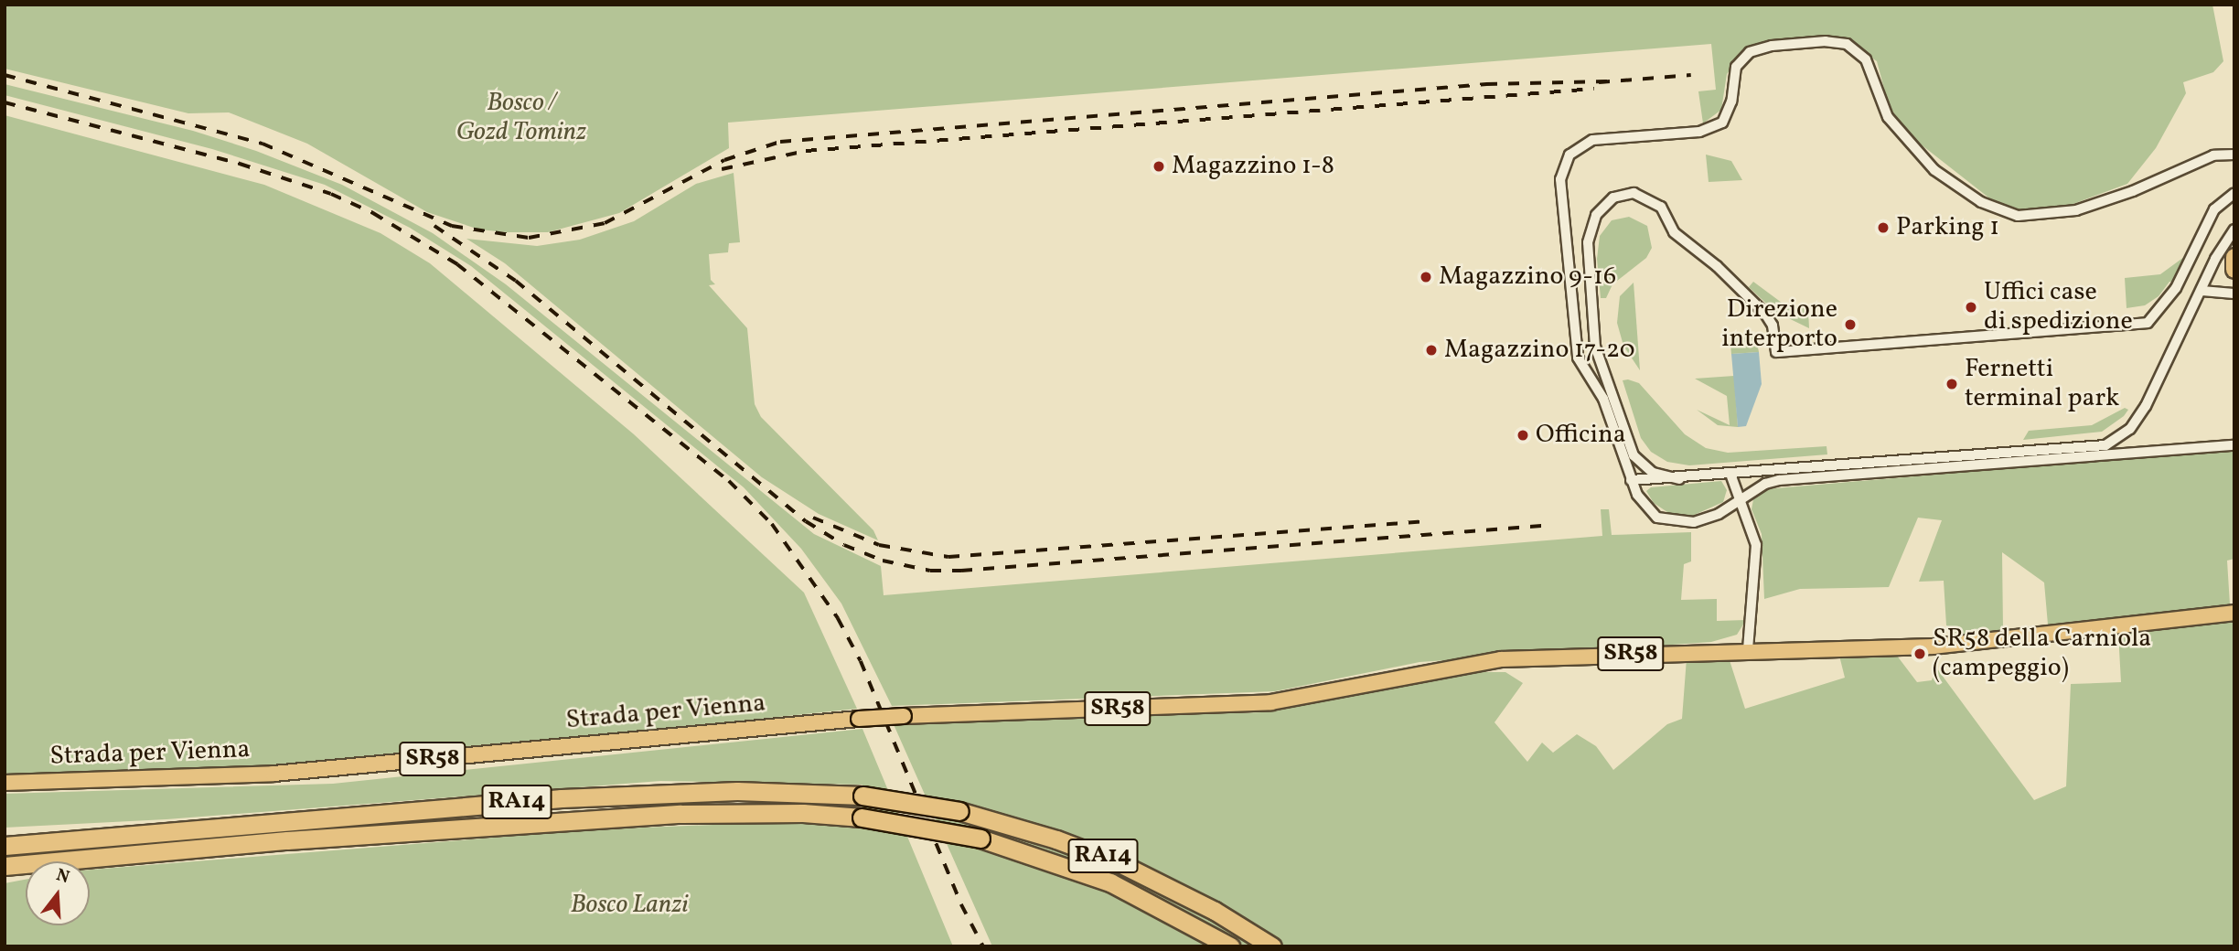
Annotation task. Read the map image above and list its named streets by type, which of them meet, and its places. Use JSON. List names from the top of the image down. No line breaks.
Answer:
{"streets":{"highway":["RA14"],"main road":["SR58","Strada per Vienna"]},"crossings":[["SR58","Strada per Vienna"]],"parks":["Bosco / Gozd Tominz","Bosco Lanzi"],"places":["Magazzino 1-8","Parking 1","Magazzino 9-16","Uffici case di spedizione","Direzione interporto","Magazzino 17-20","Fernetti terminal park","Officina","SR58 della Carniola (campeggio)"],"north":"top"}
